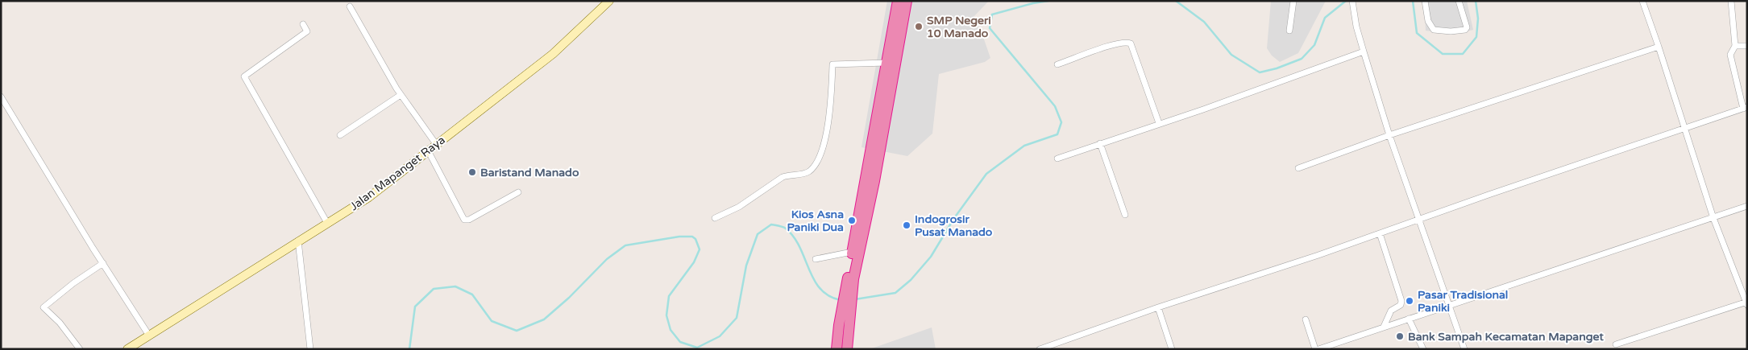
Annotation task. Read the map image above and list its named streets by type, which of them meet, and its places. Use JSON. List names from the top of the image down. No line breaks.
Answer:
{"streets":{"street":["Jalan Mapanget Raya"]},"places":["SMP Negeri 10 Manado","Baristand Manado","Kios Asna Paniki Dua","Indogrosir Pusat Manado","Pasar Tradisional Paniki","Bank Sampah Kecamatan Mapanget"]}
